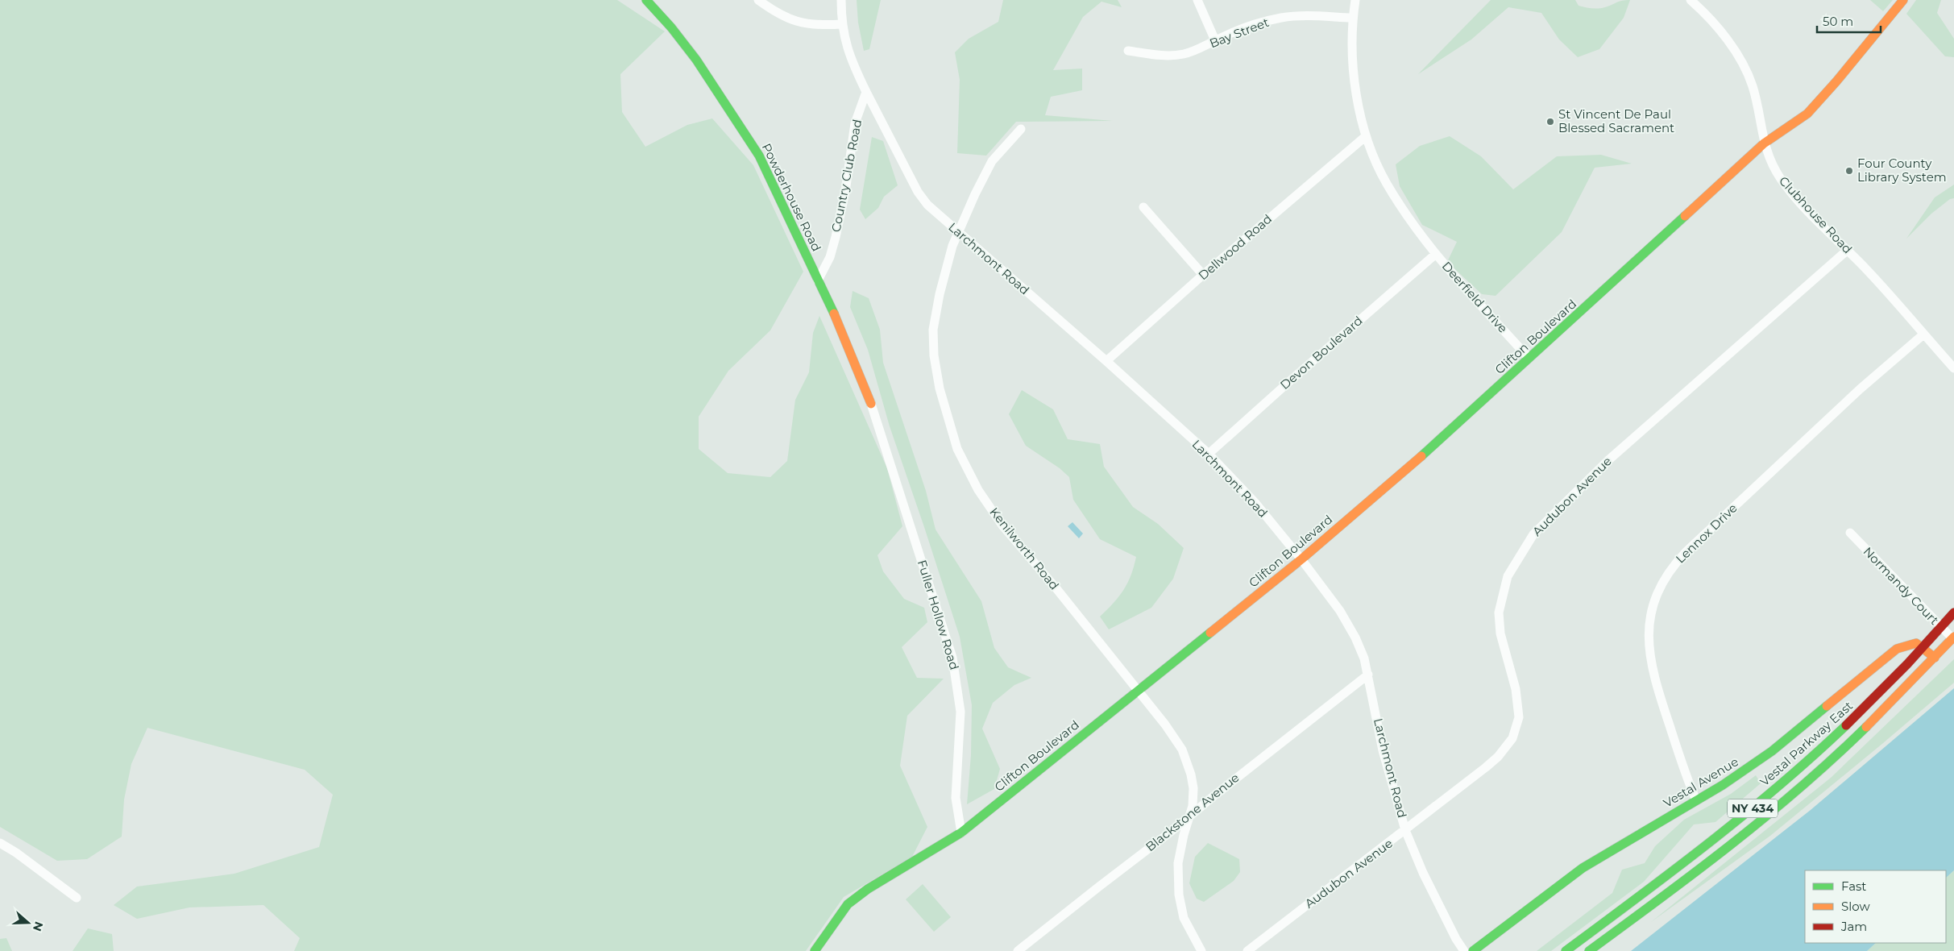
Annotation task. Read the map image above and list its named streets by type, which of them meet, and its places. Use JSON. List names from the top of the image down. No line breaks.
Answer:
{"streets":{"street":["Bay Street","Country Club Road","Powderhouse Road","Clubhouse Road","Dellwood Road","Larchmont Road","Deerfield Drive","Clifton Boulevard","Devon Boulevard","Audubon Avenue","Lennox Drive","Kenilworth Road","Normandy Court","Fuller Hollow Road","Vestal Parkway East","Vestal Avenue","NY 434","Blackstone Avenue"]},"crossings":[["Bay Street","Deerfield Drive"],["Country Club Road","Powderhouse Road"],["Country Club Road","Larchmont Road"],["Powderhouse Road","Fuller Hollow Road"],["Clubhouse Road","Clifton Boulevard"],["Clubhouse Road","Audubon Avenue"],["Clubhouse Road","Lennox Drive"],["Dellwood Road","Larchmont Road"],["Dellwood Road","Deerfield Drive"],["Larchmont Road","Clifton Boulevard"],["Larchmont Road","Devon Boulevard"],["Larchmont Road","Audubon Avenue"],["Larchmont Road","Kenilworth Road"],["Larchmont Road","Blackstone Avenue"],["Deerfield Drive","Clifton Boulevard"],["Deerfield Drive","Devon Boulevard"],["Clifton Boulevard","Kenilworth Road"],["Clifton Boulevard","Fuller Hollow Road"],["Lennox Drive","Vestal Avenue"],["Kenilworth Road","Blackstone Avenue"],["Normandy Court","Vestal Parkway East"],["Normandy Court","NY 434"],["Vestal Parkway East","Vestal Avenue"]],"places":["St Vincent De Paul Blessed Sacrament","Four County Library System"],"legend":["Fast","Slow","Jam"],"scale_bar":"50 m","north":"right"}
